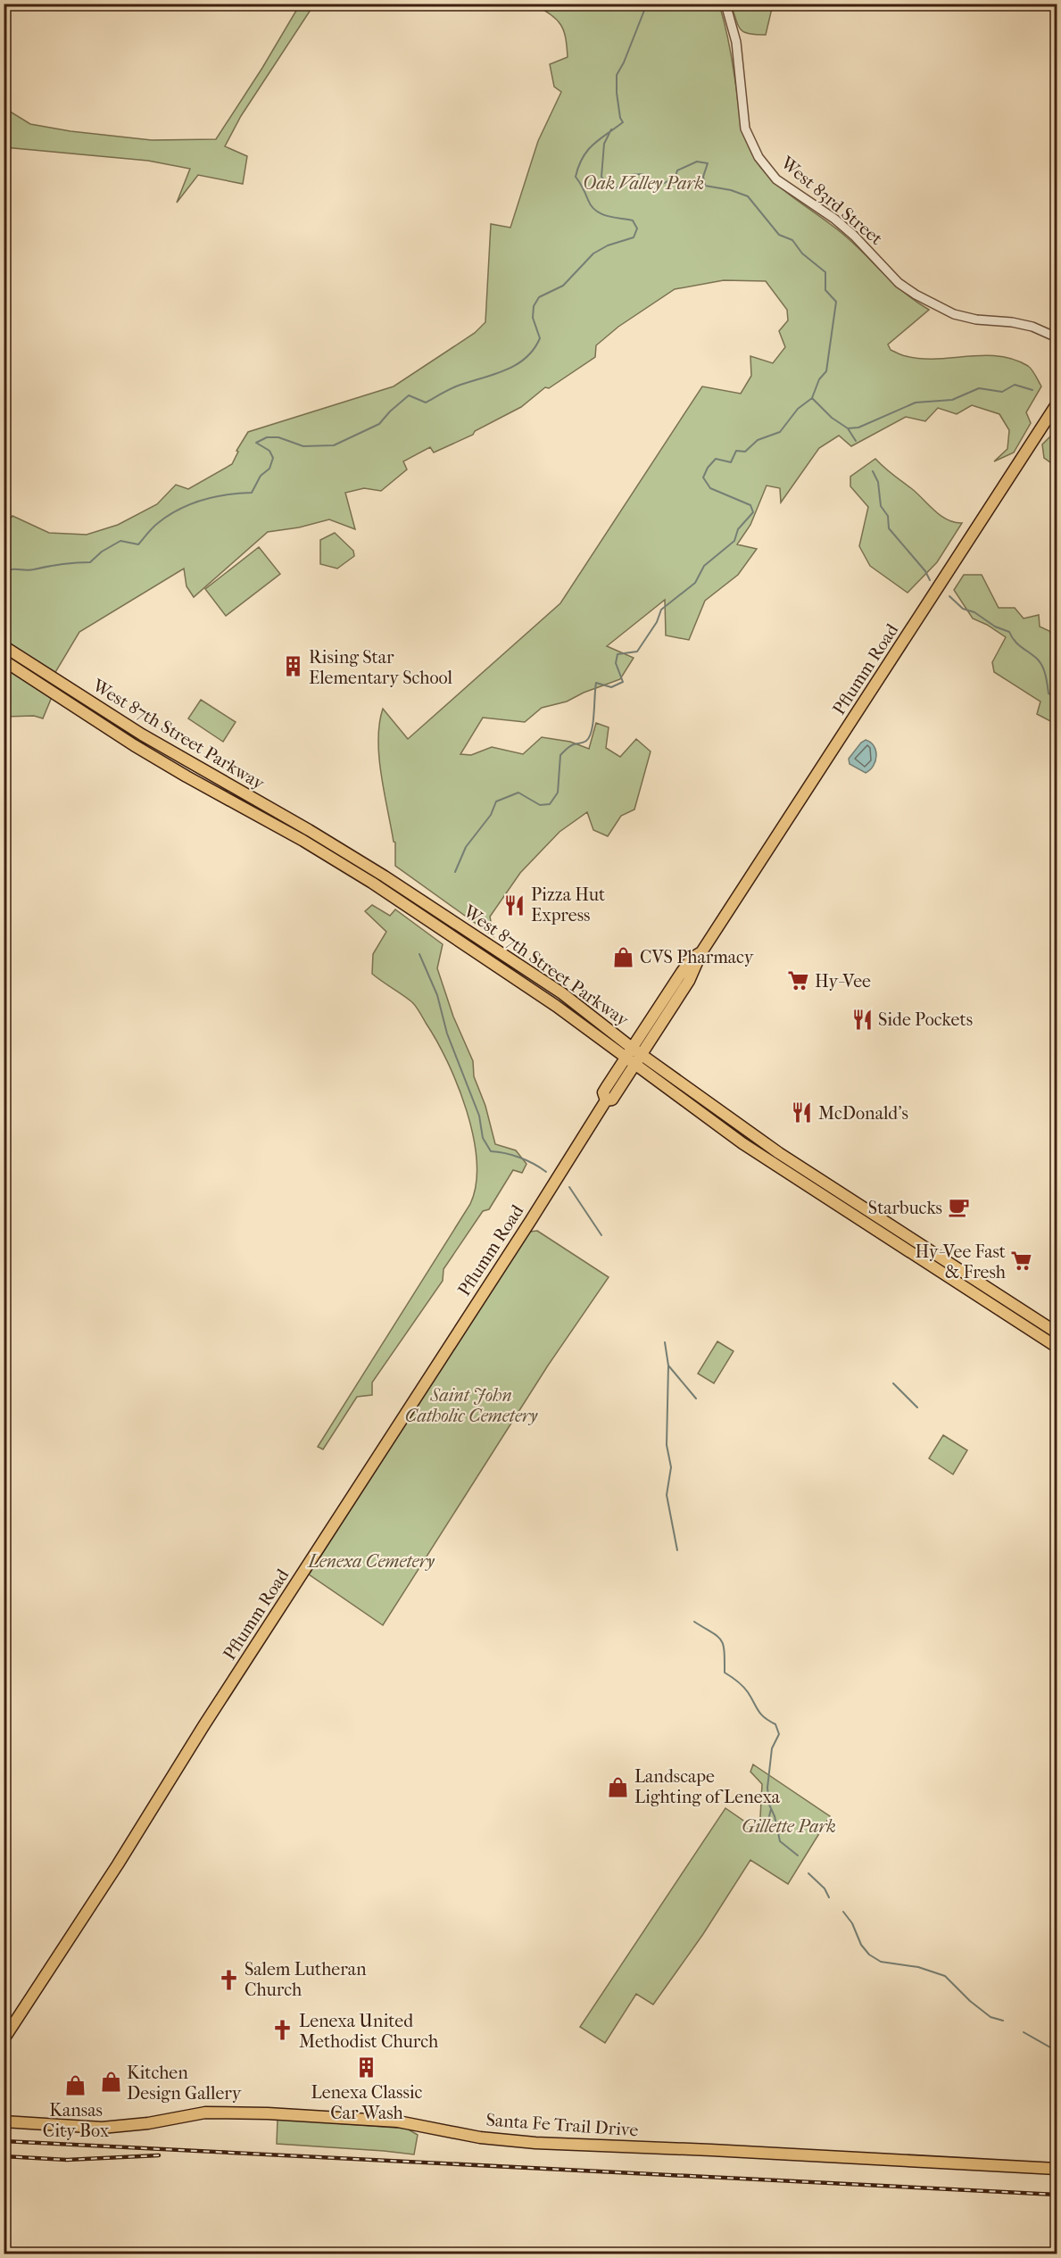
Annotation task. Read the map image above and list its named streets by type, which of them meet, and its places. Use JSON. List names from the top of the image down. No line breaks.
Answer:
{"streets":{"main road":["Pflumm Road","West 87th Street Parkway","Santa Fe Trail Drive"],"street":["West 83rd Street"]},"parks":["Oak Valley Park","Saint John Catholic Cemetery","Lenexa Cemetery","Gillette Park"],"places":{"building":["Rising Star Elementary School","Lenexa Classic Car Wash"],"restaurant":["Pizza Hut Express","Side Pockets","McDonald's"],"shop":["CVS Pharmacy","Landscape Lighting of Lenexa","Kitchen Design Gallery","Kansas City Box"],"supermarket":["Hy-Vee","Hy-Vee Fast & Fresh"],"cafe":["Starbucks"],"church":["Salem Lutheran Church","Lenexa United Methodist Church"]}}
